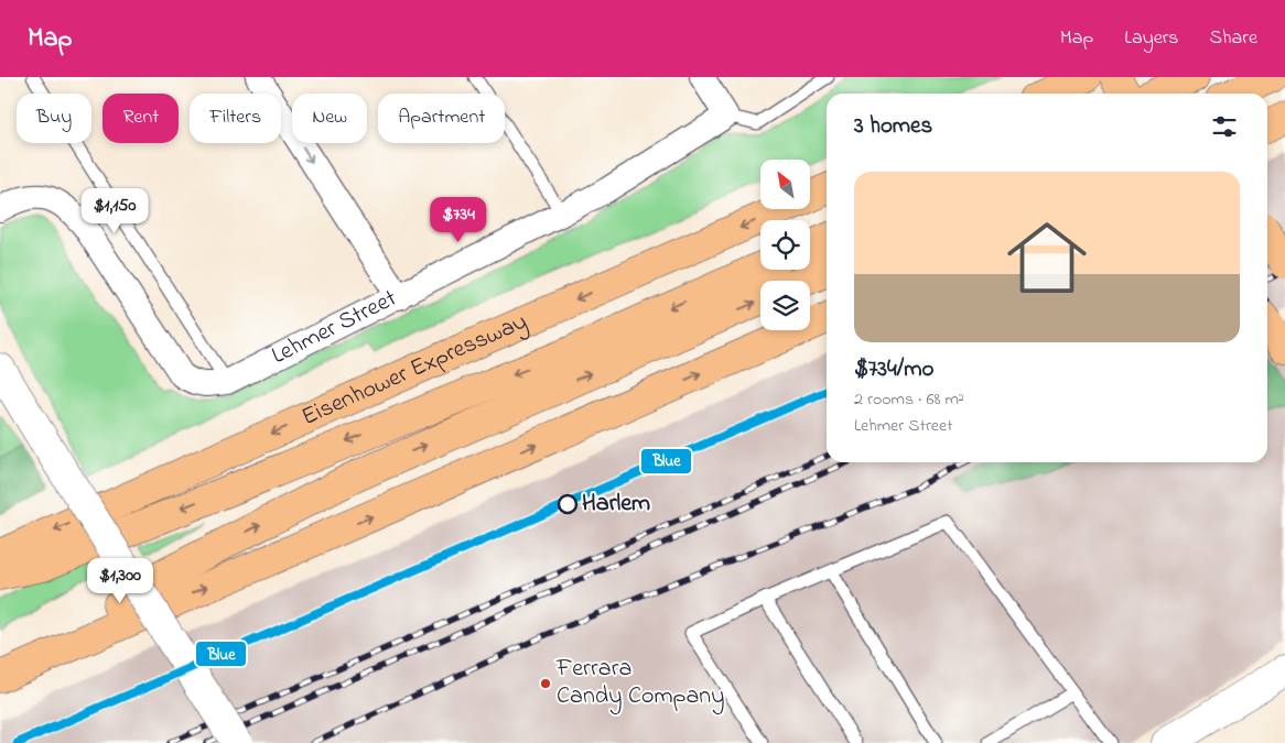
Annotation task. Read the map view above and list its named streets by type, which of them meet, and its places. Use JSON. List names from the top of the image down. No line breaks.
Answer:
{"streets":{"main road":["Eisenhower Expressway"],"street":["Lehmer Street"]},"places":["Harlem","Ferrara Candy Company"],"lines":["transit line Blue"],"north":"top left","page":{"header":"Map","nav":["Map","Layers","Share"],"chip":["Buy","Rent","Filters","New","Apartment"],"heading":"3 homes","list":[{"name":"$734/mo","note":"2 rooms · 68 m² · Lehmer Street"}],"price":["$1,150","$734","$1,300"]}}
